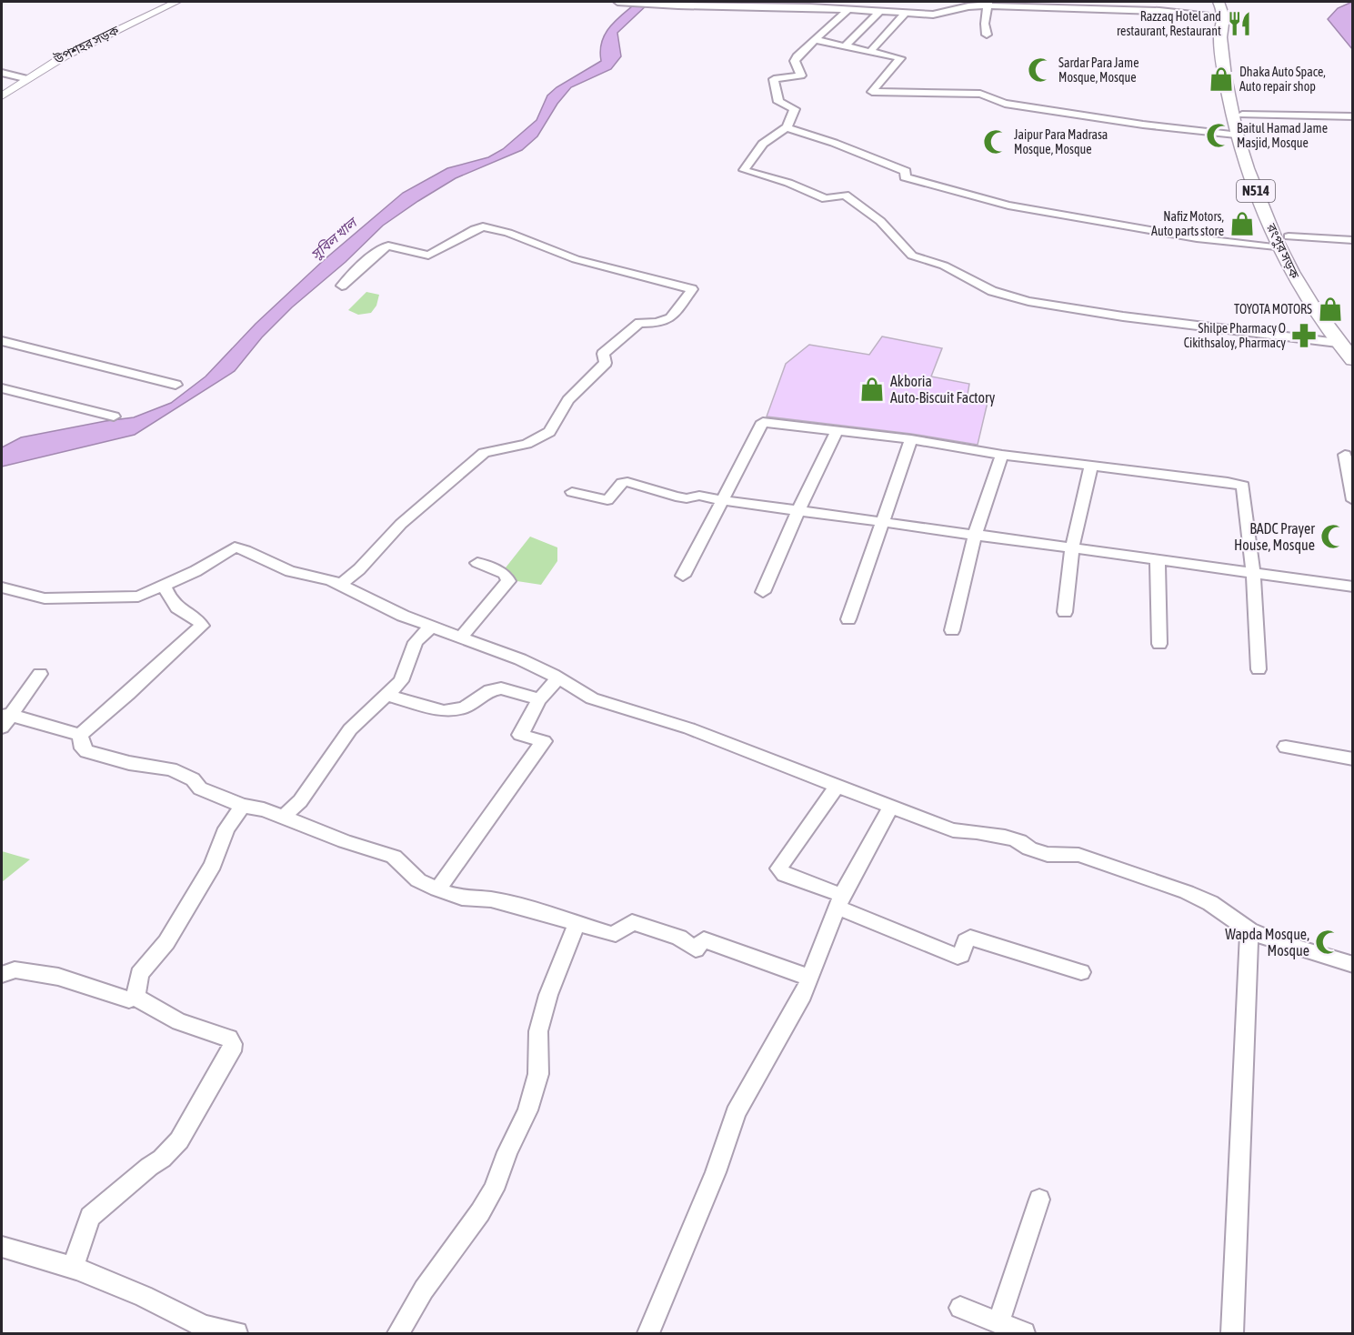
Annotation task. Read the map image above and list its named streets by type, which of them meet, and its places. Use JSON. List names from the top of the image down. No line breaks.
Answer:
{"streets":{"highway":["N514","রংপুর সড়ক"],"main road":["উপশহর সড়ক"]},"water":["সুবিল খাল"],"places":{"restaurant":["Razzaq Hotel and restaurant, Restaurant"],"mosque":["Sardar Para Jame Mosque, Mosque","Baitul Hamad Jame Masjid, Mosque","Jaipur Para Madrasa Mosque, Mosque","BADC Prayer House, Mosque","Wapda Mosque, Mosque"],"shop":["Dhaka Auto Space, Auto repair shop","Nafiz Motors, Auto parts store","TOYOTA MOTORS","Akboria Auto-Biscuit Factory"],"pharmacy":["Shilpe Pharmacy O Cikithsaloy, Pharmacy"]}}
